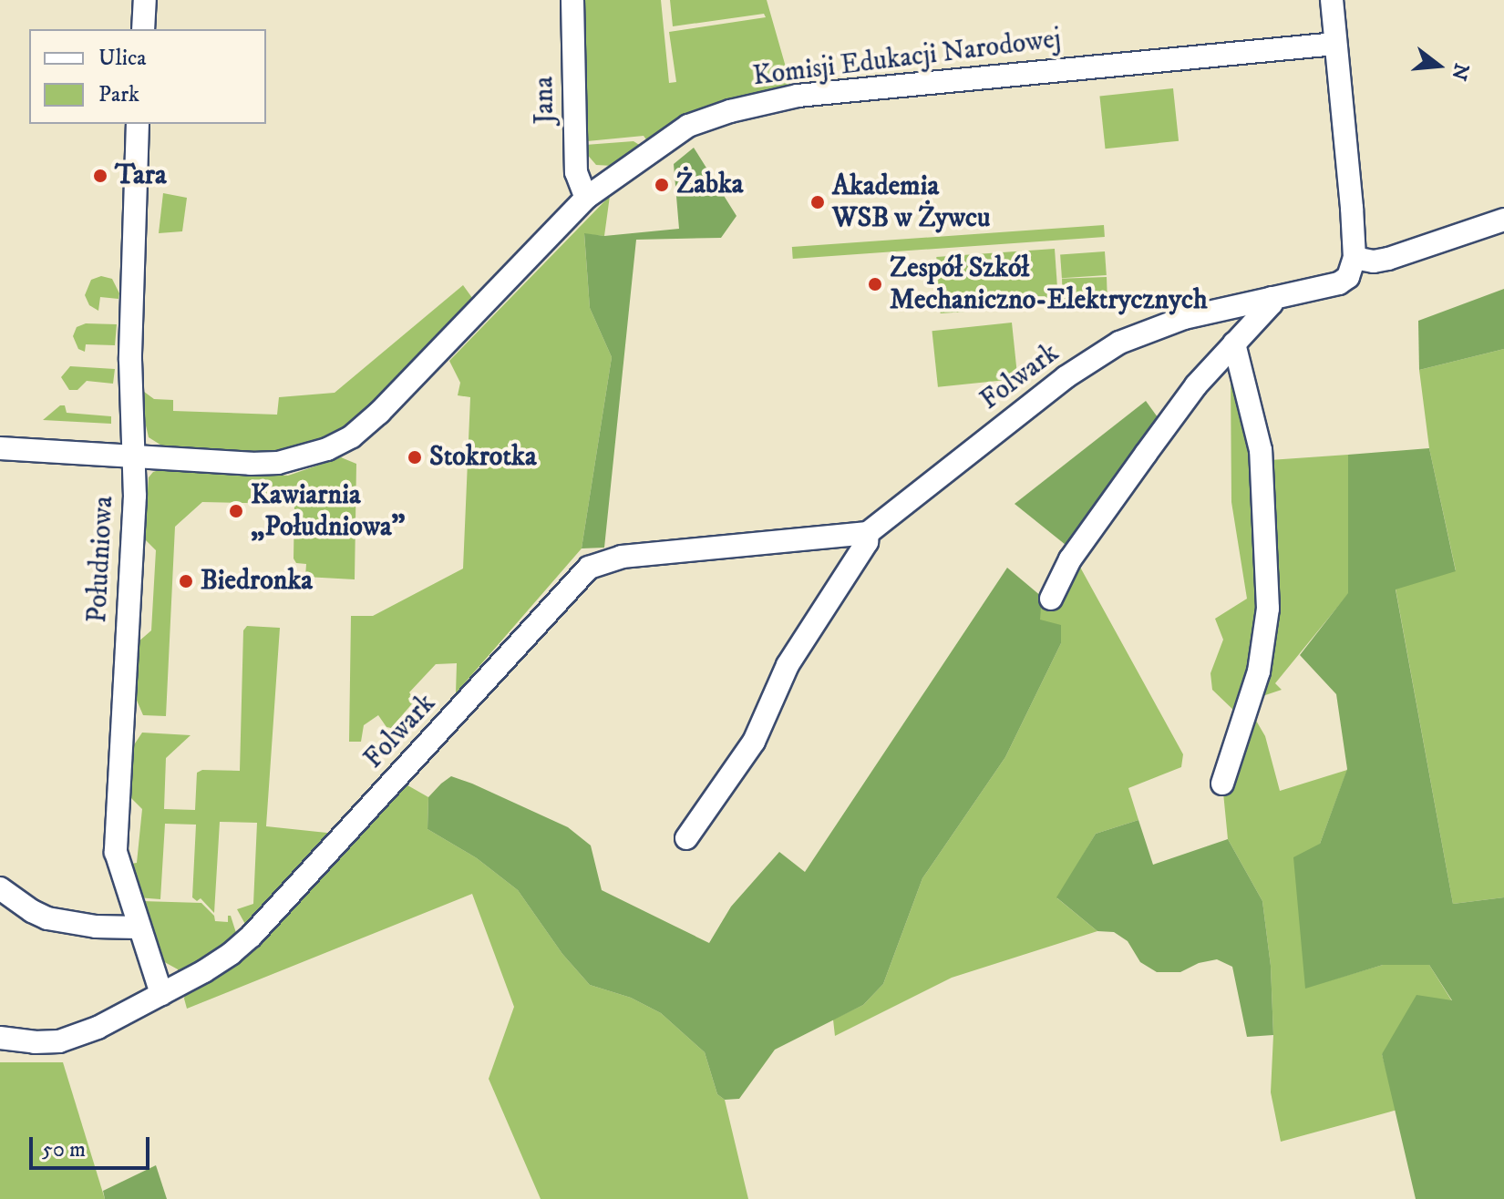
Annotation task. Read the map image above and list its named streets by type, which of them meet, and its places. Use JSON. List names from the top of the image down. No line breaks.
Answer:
{"streets":{"street":["Komisji Edukacji Narodowej","Jana","Folwark","Południowa"]},"crossings":[["Komisji Edukacji Narodowej","Jana"],["Komisji Edukacji Narodowej","Południowa"],["Folwark","Południowa"]],"places":["Tara","Żabka","Akademia WSB w Żywcu","Zespół Szkół Mechaniczno-Elektrycznych","Stokrotka","Kawiarnia „Południowa”","Biedronka"],"legend":["Ulica","Park"],"scale_bar":"50 m","north":"right"}
